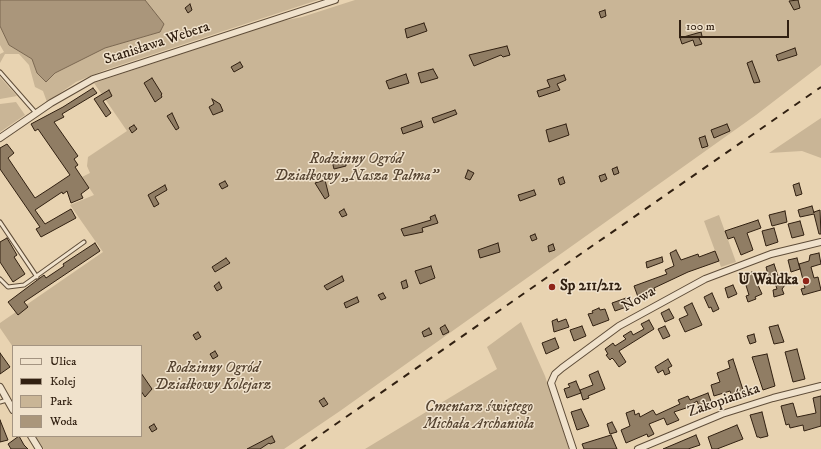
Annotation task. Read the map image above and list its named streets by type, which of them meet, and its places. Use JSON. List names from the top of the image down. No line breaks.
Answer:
{"streets":{"street":["Stanisława Webera","Nowa","Zakopiańska"]},"parks":["Rodzinny Ogród Działkowy „Nasza Palma”","Rodzinny Ogród Działkowy Kolejarz","Cmentarz świętego Michała Archanioła"],"places":["U Waldka","Sp 211/212"],"legend":["Ulica","Kolej","Park","Woda"],"scale_bar":"100 m"}
